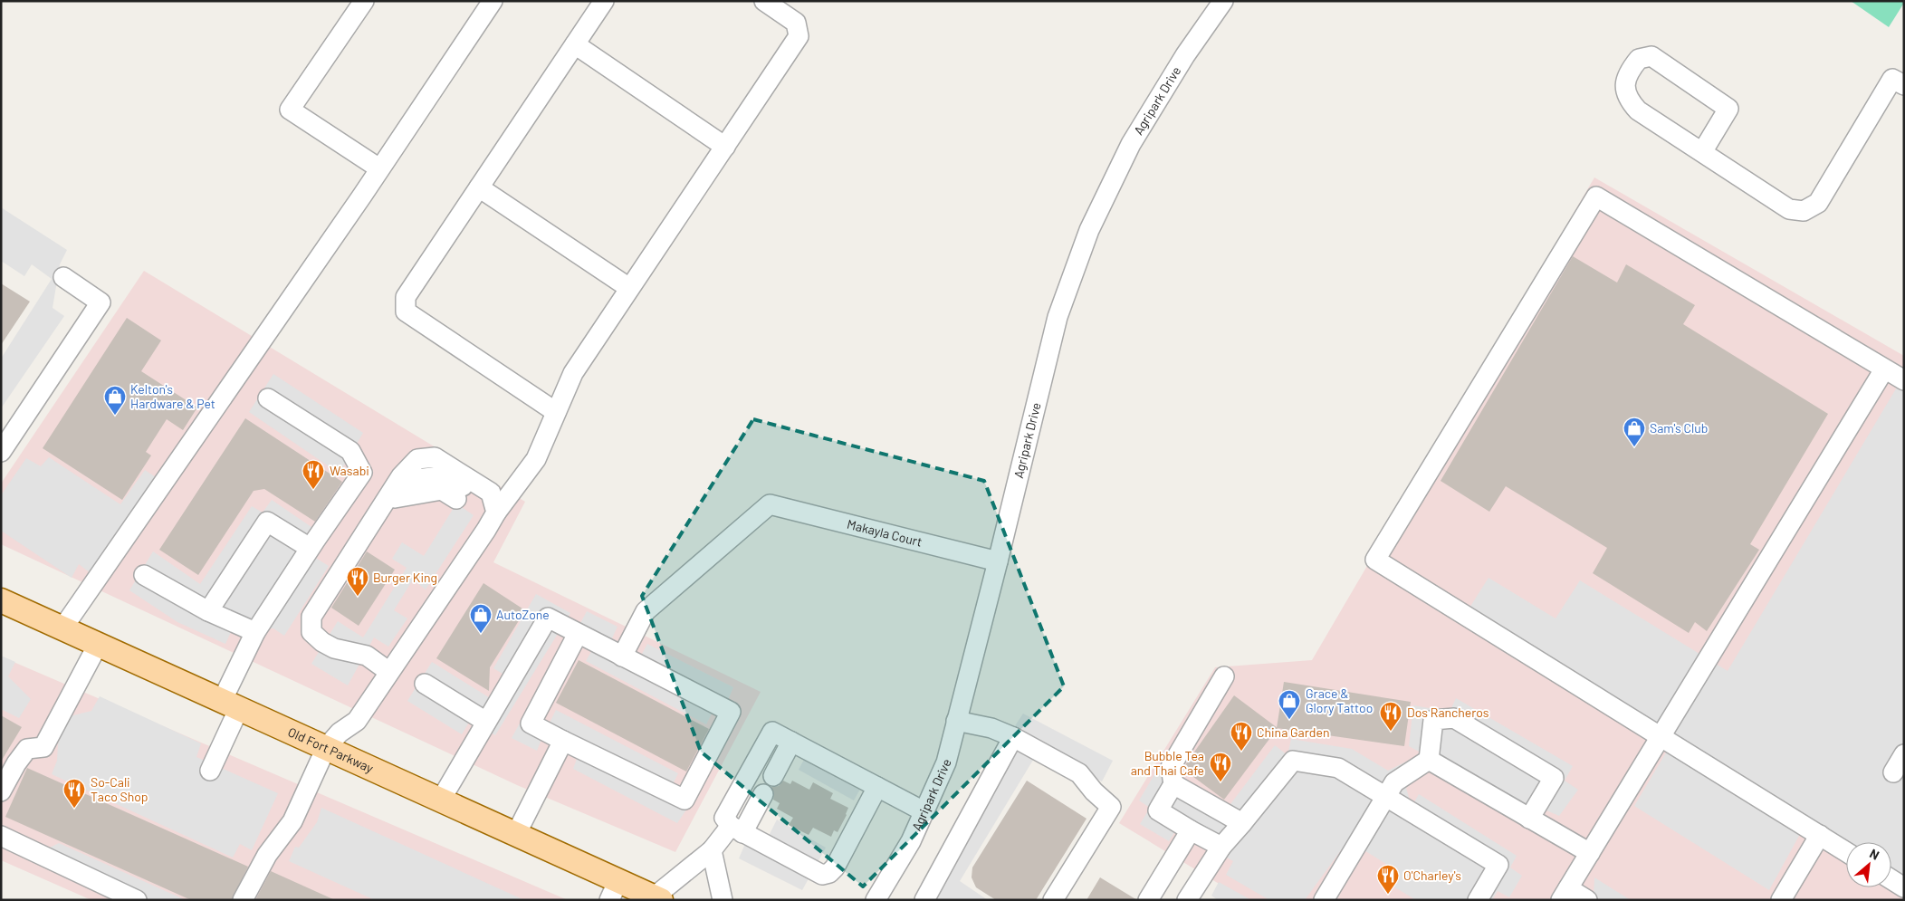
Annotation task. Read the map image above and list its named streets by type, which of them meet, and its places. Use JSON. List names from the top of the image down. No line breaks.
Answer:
{"streets":{"main road":["Old Fort Parkway"],"street":["Agripark Drive","Makayla Court"]},"crossings":[["Agripark Drive","Makayla Court"]],"places":{"shop":["Kelton's Hardware & Pet","Sam's Club","AutoZone","Grace & Glory Tattoo"],"restaurant":["Wasabi","Burger King","Dos Rancheros","China Garden","Bubble Tea and Thai Cafe","So-Cali Taco Shop","O'Charley's"]},"north":"top right"}
